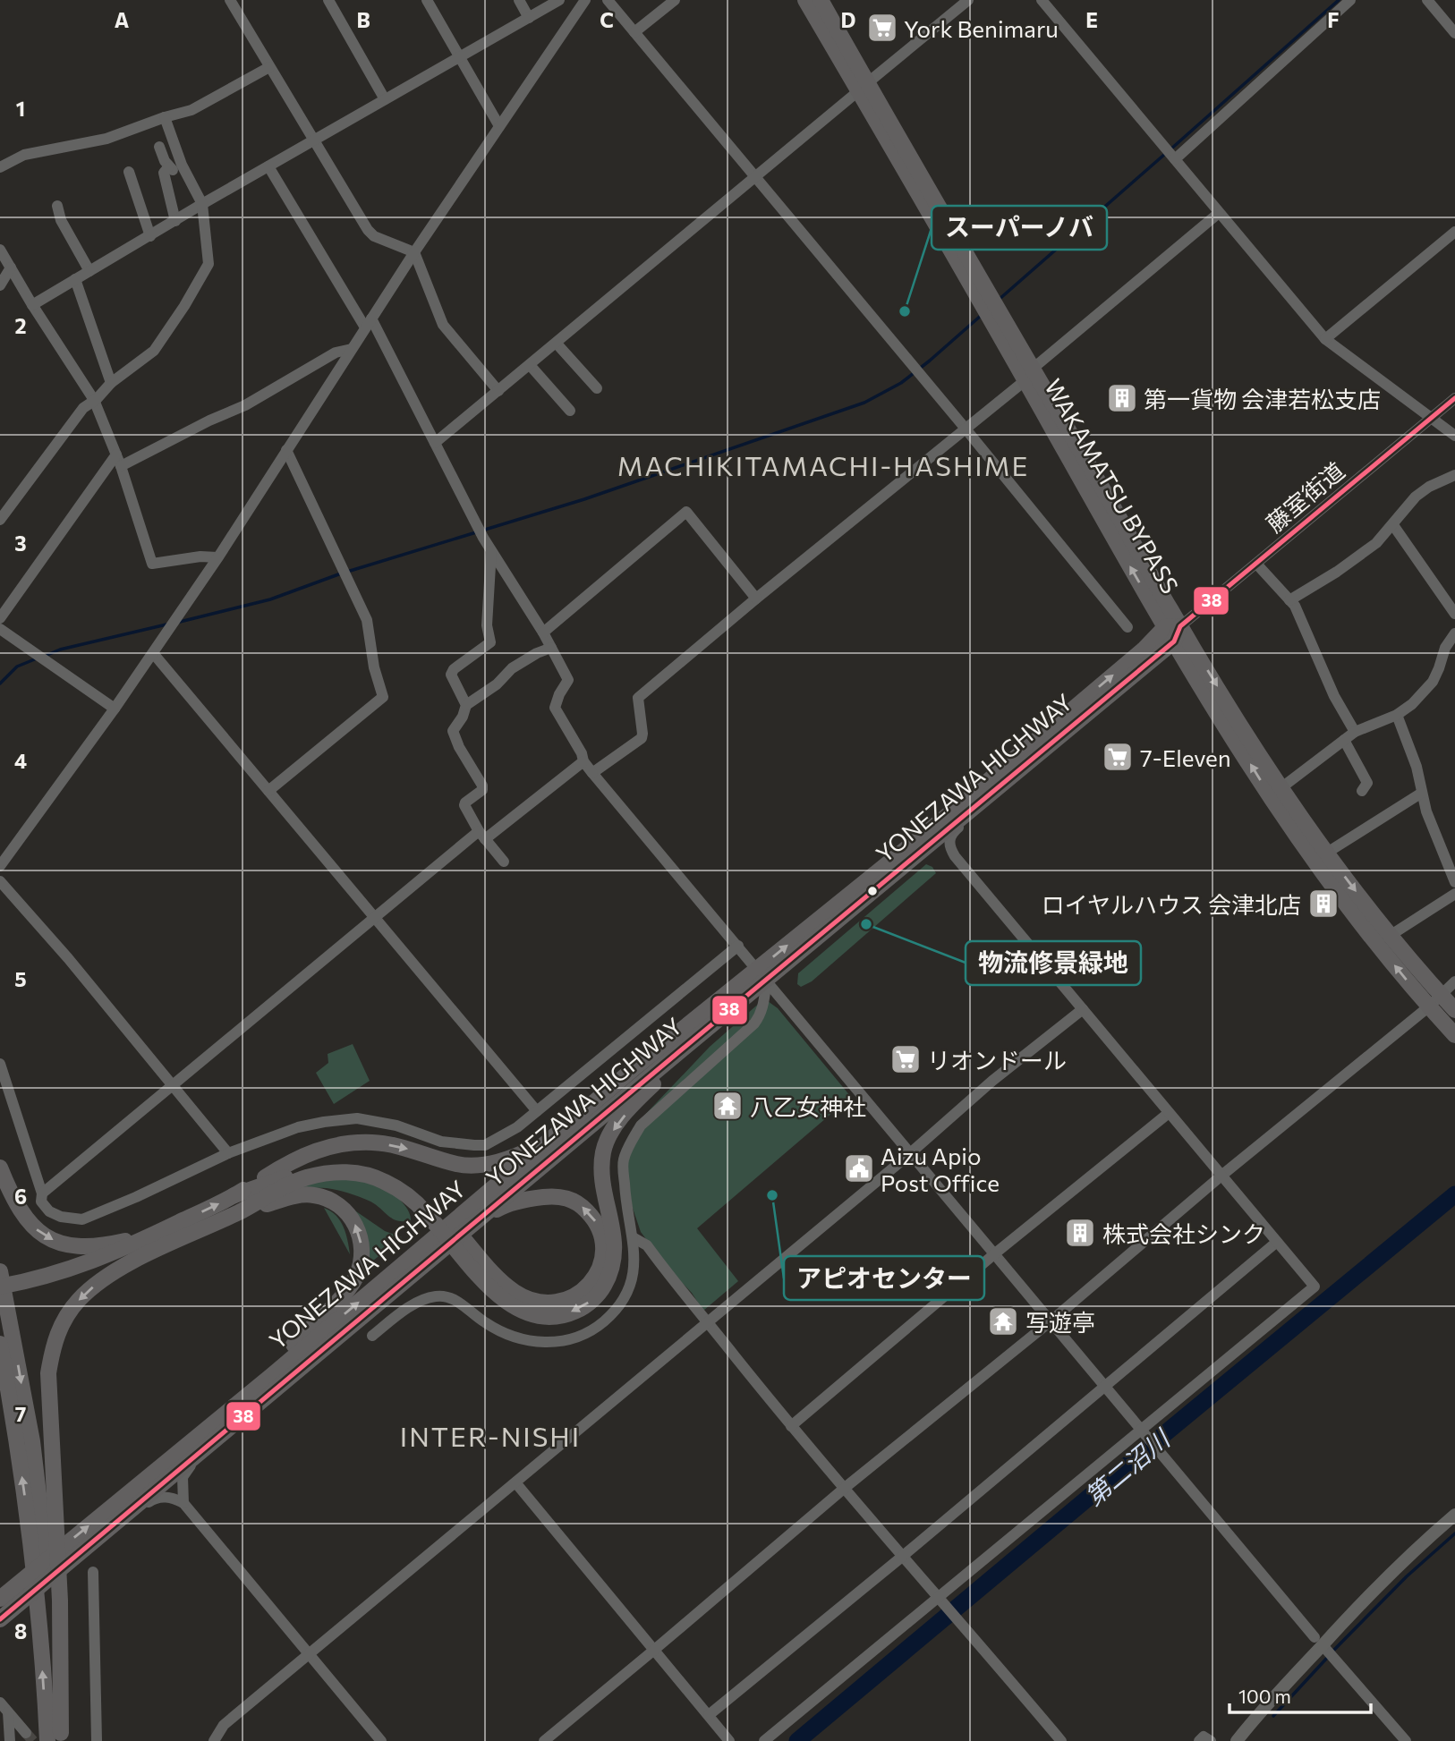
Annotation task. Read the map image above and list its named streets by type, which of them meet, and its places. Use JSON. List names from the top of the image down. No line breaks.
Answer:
{"streets":{"highway":["WAKAMATSU BYPASS","YONEZAWA HIGHWAY"],"street":["藤室街道"]},"crossings":[["WAKAMATSU BYPASS","藤室街道"],["WAKAMATSU BYPASS","YONEZAWA HIGHWAY"],["藤室街道","YONEZAWA HIGHWAY"]],"districts":["MACHIKITAMACHI-HASHIME","INTER-NISHI"],"water":["第二沼川"],"places":{"supermarket":["York Benimaru","7-Eleven","リオンドール"],"other":["スーパーノバ","物流修景緑地","アピオセンター"],"building":["第一貨物 会津若松支店","ロイヤルハウス 会津北店","株式会社シンク"],"temple":["八乙女神社","写遊亭"],"public building":["Aizu Apio Post Office"]},"lines":["transit line 38"],"scale_bar":"100 m","grid":{"columns":["A","B","C","D","E","F"],"rows":["1","2","3","4","5","6","7","8"]}}
